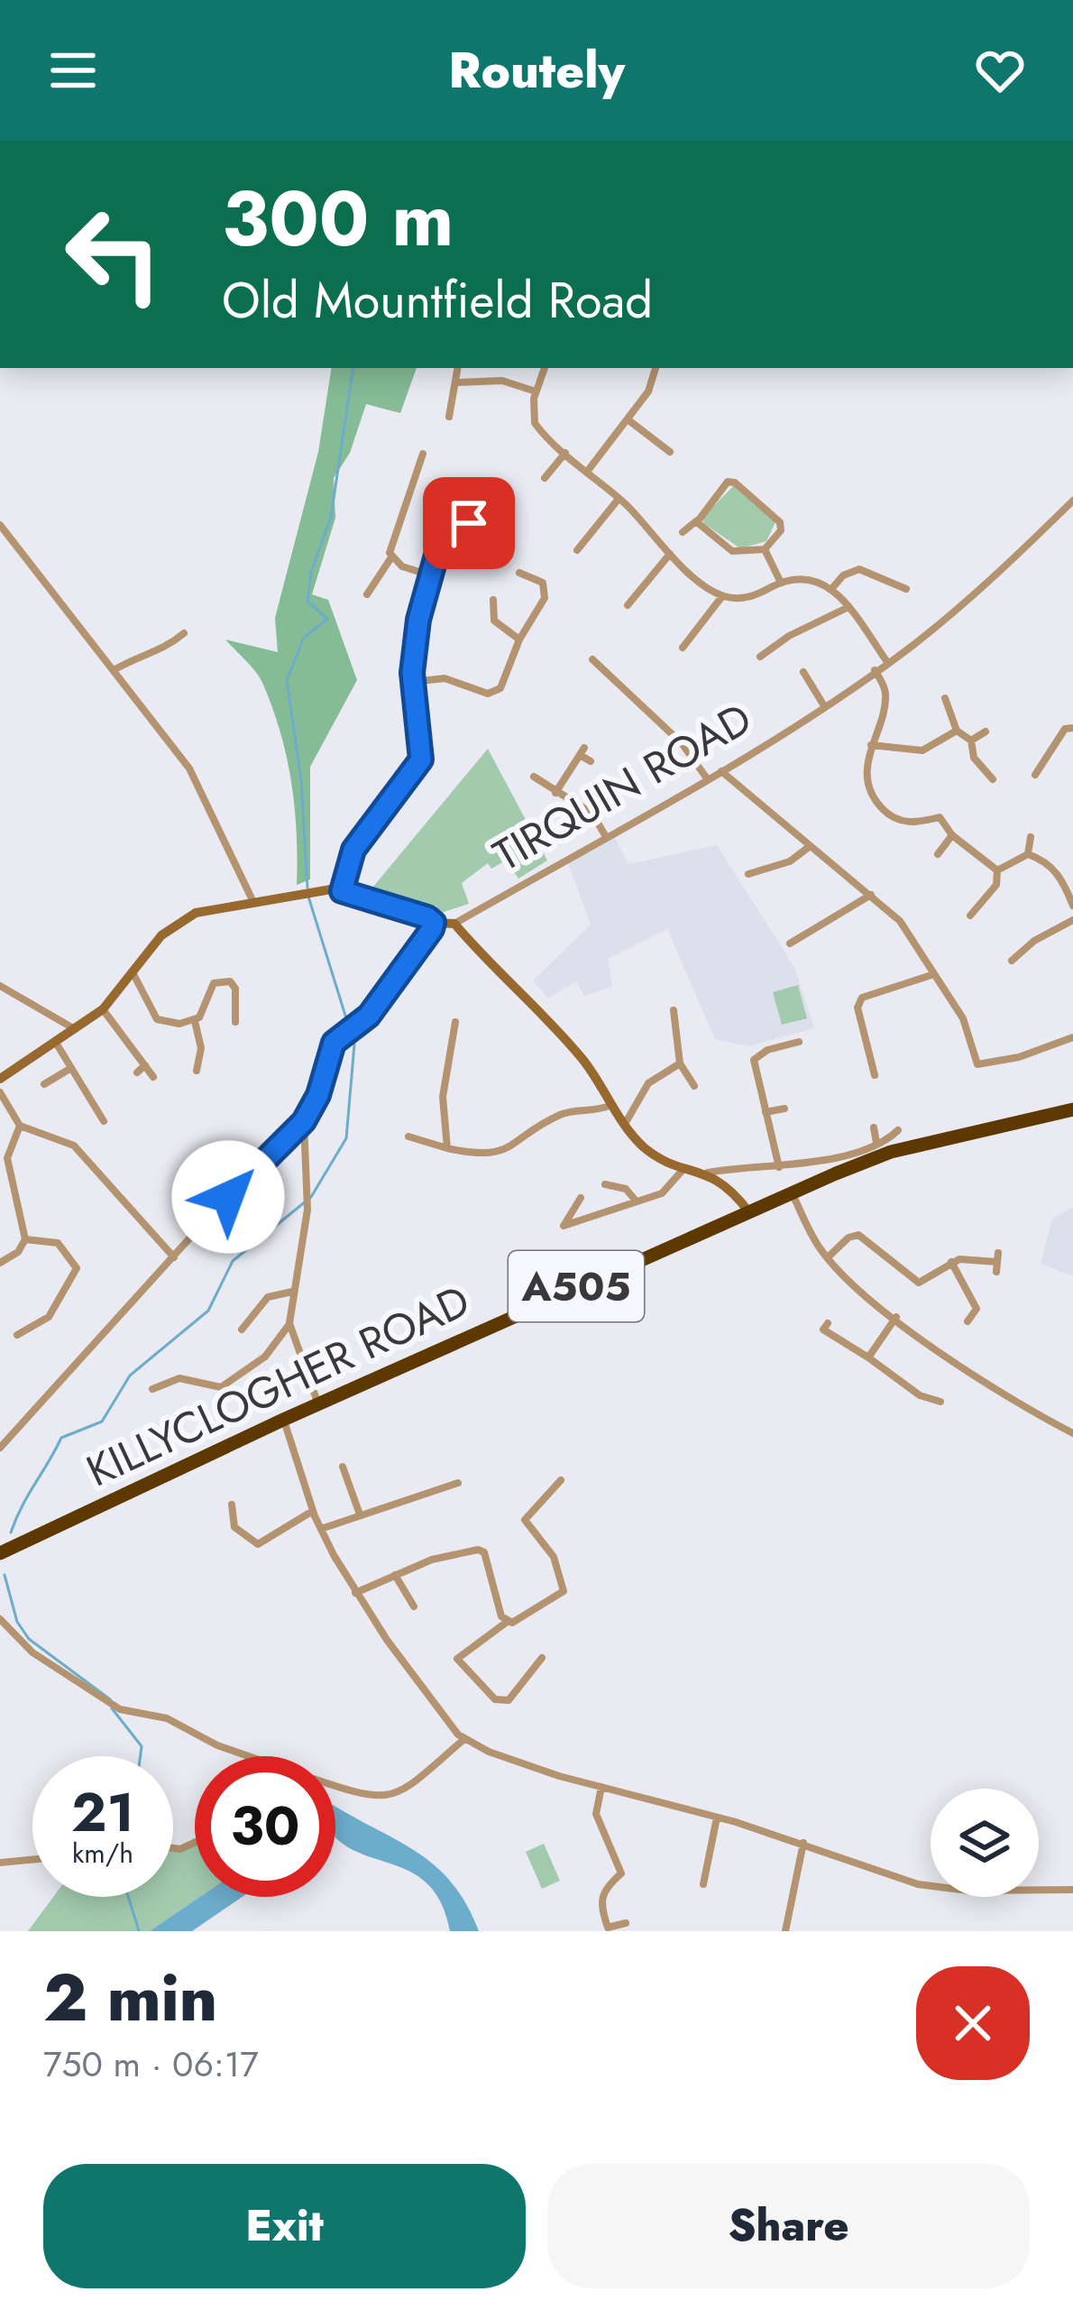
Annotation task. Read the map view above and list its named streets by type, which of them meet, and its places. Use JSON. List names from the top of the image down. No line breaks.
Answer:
{"streets":{"highway":["A505","KILLYCLOGHER ROAD"],"street":["TIRQUIN ROAD"]},"page":{"header":"Routely","turn":["300 m","Old Mountfield Road"],"speed":"21 km/h","limit":"30","heading":["2 min","750 m · 06:17"],"buttons":["Exit","Share"]}}
